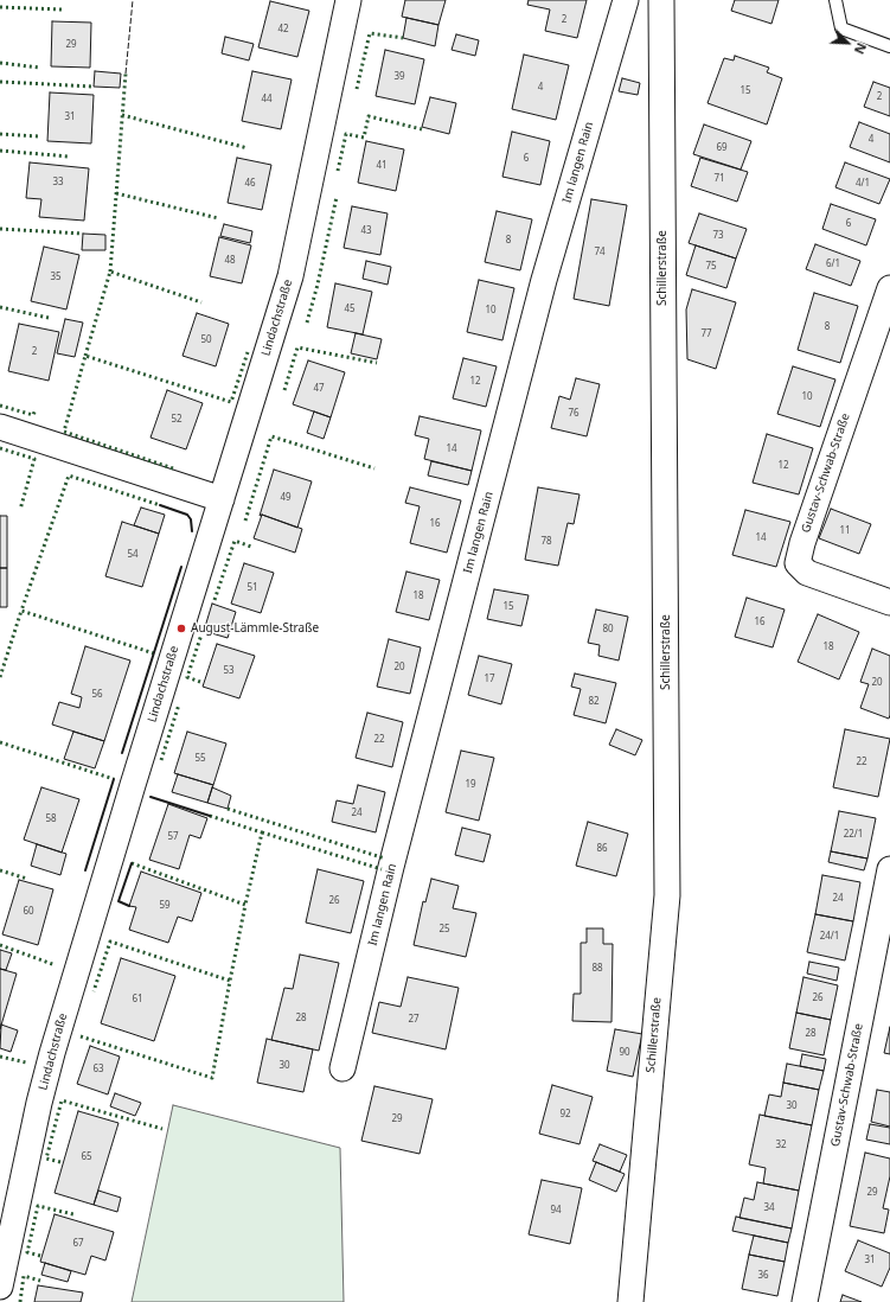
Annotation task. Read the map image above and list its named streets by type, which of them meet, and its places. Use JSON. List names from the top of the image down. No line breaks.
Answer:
{"streets":{"street":["Im langen Rain","Schillerstraße","Lindachstraße","Gustav-Schwab-Straße"]},"places":["August-Lämmle-Straße"],"house_numbers":["2","42","29","39","4","15","2","44","31","4","69","6","41","71","33","46","4/1","6","43","73","8","74","48","6/1","75","35","45","10","8","77","50","2","12","47","10","76","52","14","12","49","16","11","14","78","54","51","18","15","16","80","18","20","53","17","20","56","82","22","55","22","19","24","58","22/1","57","86","24","26","59","60","25","24/1","88","26","61","28","27","28","90","30","63","30","92","29","32","65","29","34","94","67","31","36"],"north":"bottom right"}
